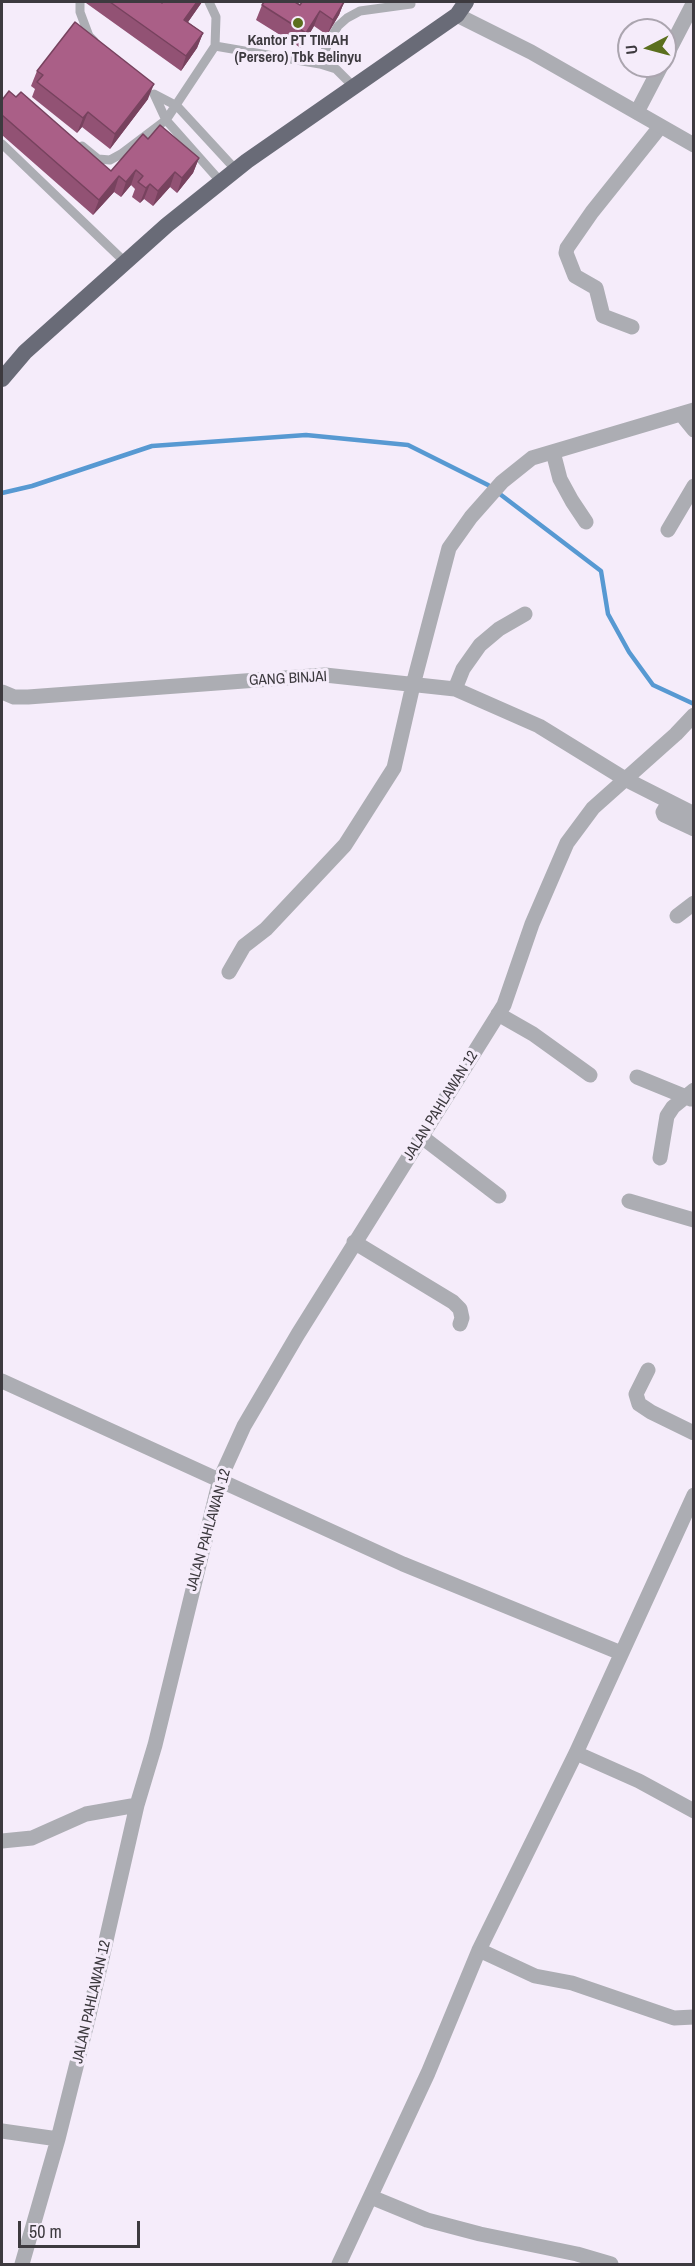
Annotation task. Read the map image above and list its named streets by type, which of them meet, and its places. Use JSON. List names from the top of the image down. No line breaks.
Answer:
{"streets":{"street":["GANG BINJAI","JALAN PAHLAWAN 12"]},"crossings":[["GANG BINJAI","JALAN PAHLAWAN 12"]],"places":["Kantor PT TIMAH (Persero) Tbk Belinyu"],"scale_bar":"50 m","north":"left"}
